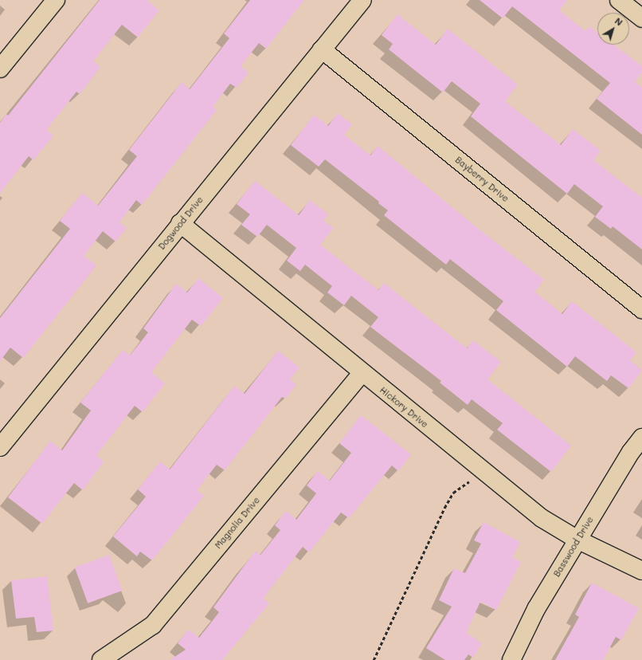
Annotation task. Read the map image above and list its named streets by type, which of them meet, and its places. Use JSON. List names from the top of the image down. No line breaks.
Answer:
{"streets":{"street":["Bayberry Drive","Dogwood Drive","Hickory Drive","Magnolia Drive","Basswood Drive"]},"crossings":[["Bayberry Drive","Dogwood Drive"],["Dogwood Drive","Hickory Drive"],["Hickory Drive","Magnolia Drive"],["Hickory Drive","Basswood Drive"]],"north":"top right"}
